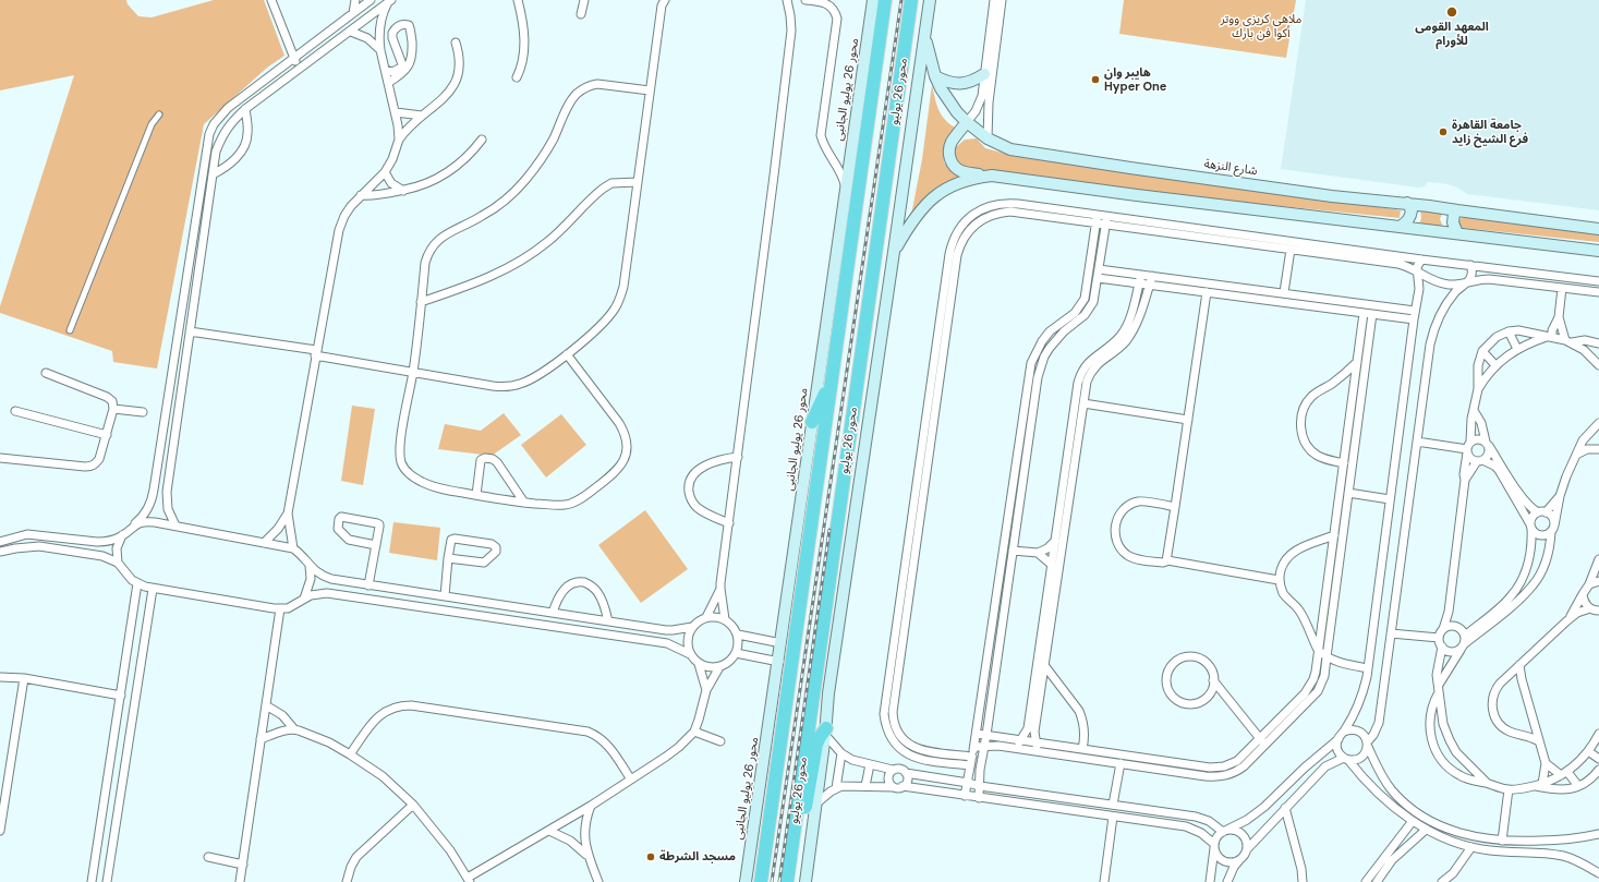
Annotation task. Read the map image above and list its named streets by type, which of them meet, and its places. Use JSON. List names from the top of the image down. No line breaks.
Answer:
{"streets":{"highway":["محور 26 يوليو"],"main road":["محور 26 يوليو الجانبى","شارع النزهة"]},"parks":["ملاهى كريزى ووتر أكوا فن بارك"],"places":["المعهد القومى للأورام","هايبر وان Hyper One","جامعة القاهرة فرع الشيخ زايد","مسجد الشرطة"]}
